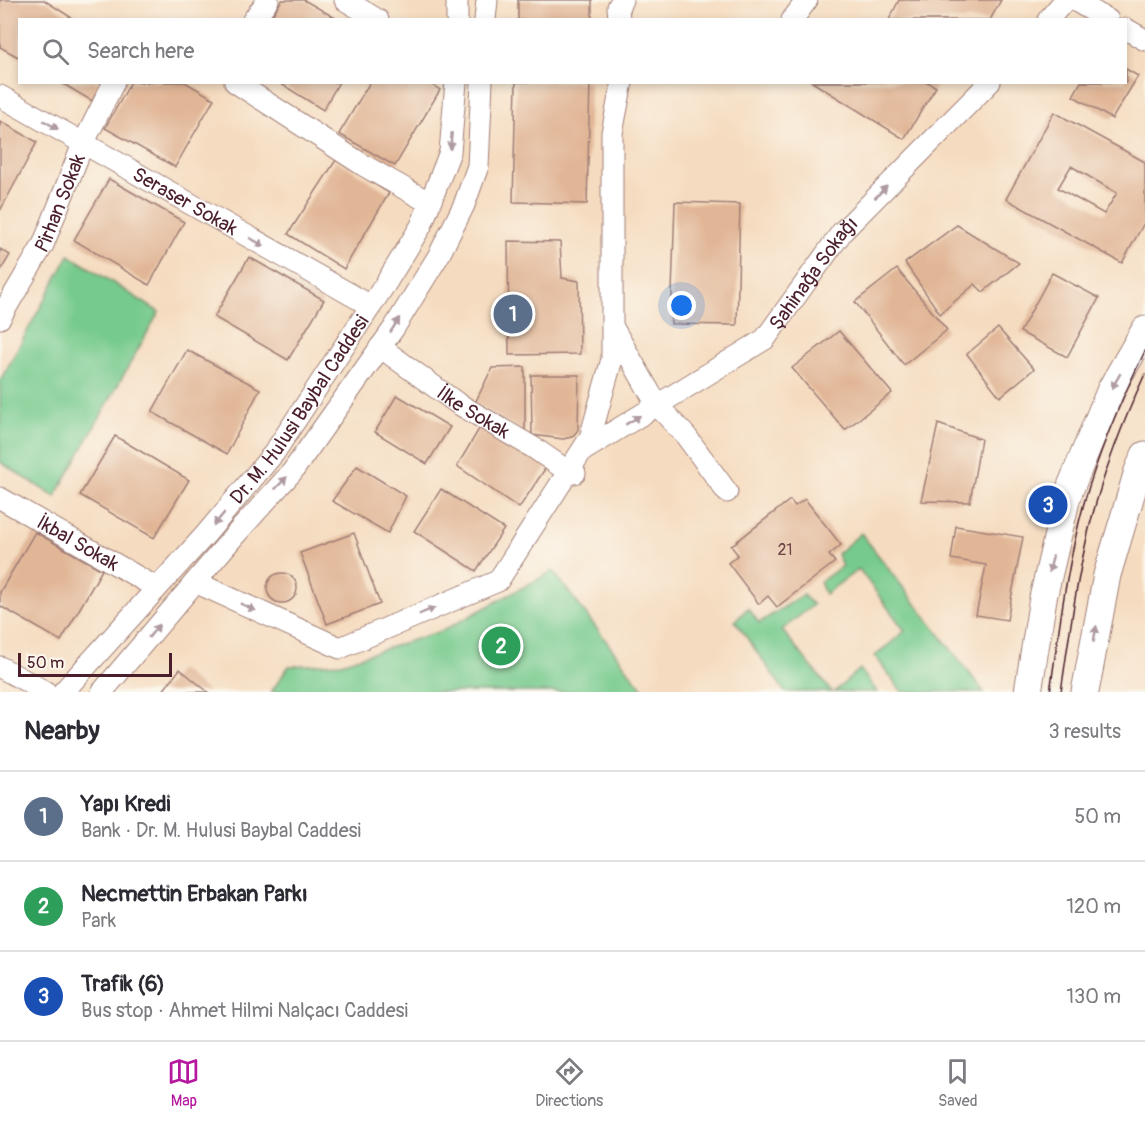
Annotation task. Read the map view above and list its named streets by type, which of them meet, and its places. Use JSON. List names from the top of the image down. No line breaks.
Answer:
{"streets":{"street":["Pirhan Sokak","Seraser Sokak","Şahinağa Sokağı","Dr. M. Hulusi Baybal Caddesi","İlke Sokak","İkbal Sokak"]},"crossings":[["Pirhan Sokak","Seraser Sokak"],["Seraser Sokak","Dr. M. Hulusi Baybal Caddesi"],["Dr. M. Hulusi Baybal Caddesi","İlke Sokak"],["Dr. M. Hulusi Baybal Caddesi","İkbal Sokak"]],"one_way":["Şahinağa Sokağı"],"house_numbers":["21"],"scale_bar":"50 m","page":{"search":"Search here","pins":["1","3","2"],"scale":"50 m","heading":["Nearby","3 results"],"list":[{"mark":"1","name":"Yapı Kredi","note":"Bank · Dr. M. Hulusi Baybal Caddesi","value":"50 m"},{"mark":"2","name":"Necmettin Erbakan Parkı","note":"Park","value":"120 m"},{"mark":"3","name":"Trafik (6)","note":"Bus stop · Ahmet Hilmi Nalçacı Caddesi","value":"130 m"}],"nav":["Map","Directions","Saved"]}}
